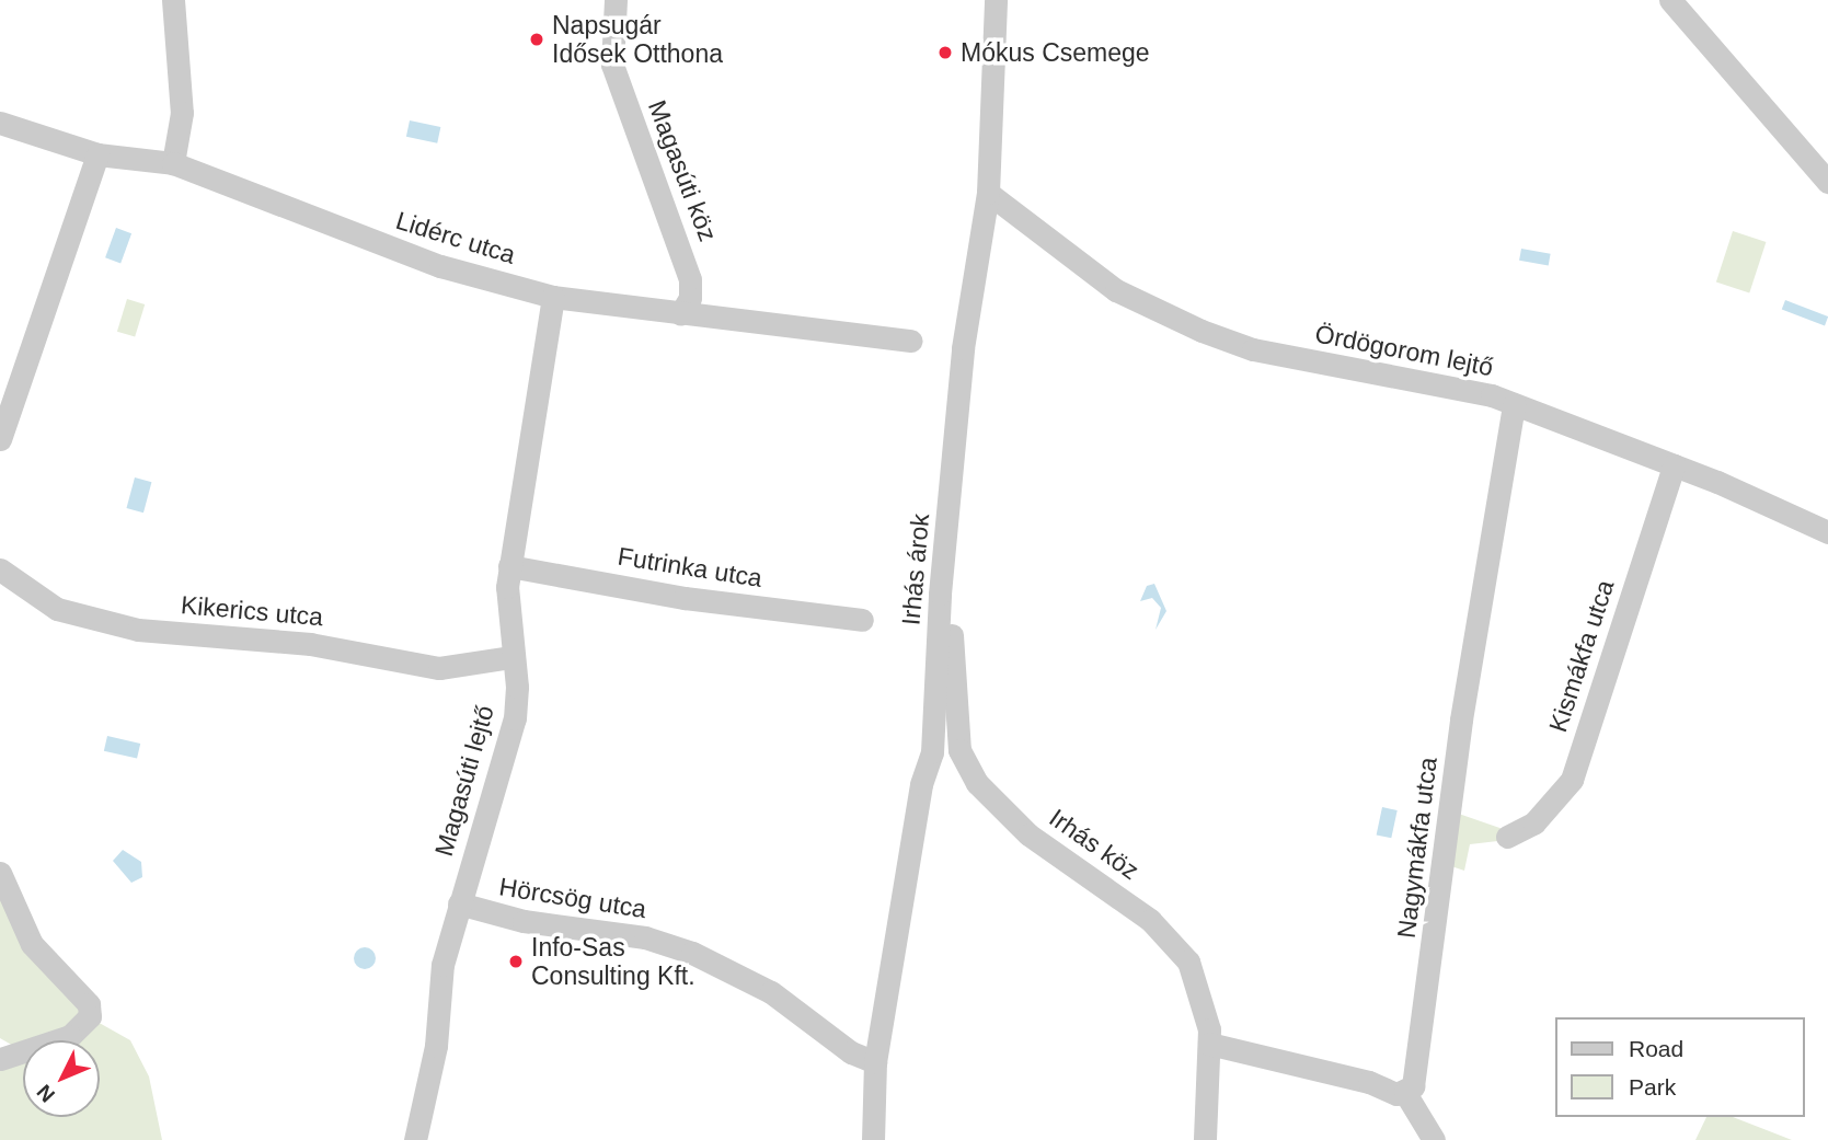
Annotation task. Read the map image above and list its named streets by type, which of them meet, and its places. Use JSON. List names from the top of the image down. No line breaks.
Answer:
{"streets":{"street":["Magasúti köz","Lidérc utca","Ördögorom lejtő","Futrinka utca","Irhás árok","Kikerics utca","Kismákfa utca","Magasúti lejtő","Irhás köz","Nagymákfa utca","Hörcsög utca"]},"crossings":[["Magasúti köz","Lidérc utca"],["Lidérc utca","Magasúti lejtő"],["Ördögorom lejtő","Irhás árok"],["Ördögorom lejtő","Kismákfa utca"],["Ördögorom lejtő","Nagymákfa utca"],["Futrinka utca","Magasúti lejtő"],["Irhás árok","Irhás köz"],["Irhás árok","Hörcsög utca"],["Kikerics utca","Magasúti lejtő"],["Magasúti lejtő","Hörcsög utca"]],"places":["Napsugár Idősek Otthona","Mókus Csemege","Info-Sas Consulting Kft."],"legend":["Road","Park"],"north":"bottom left"}
